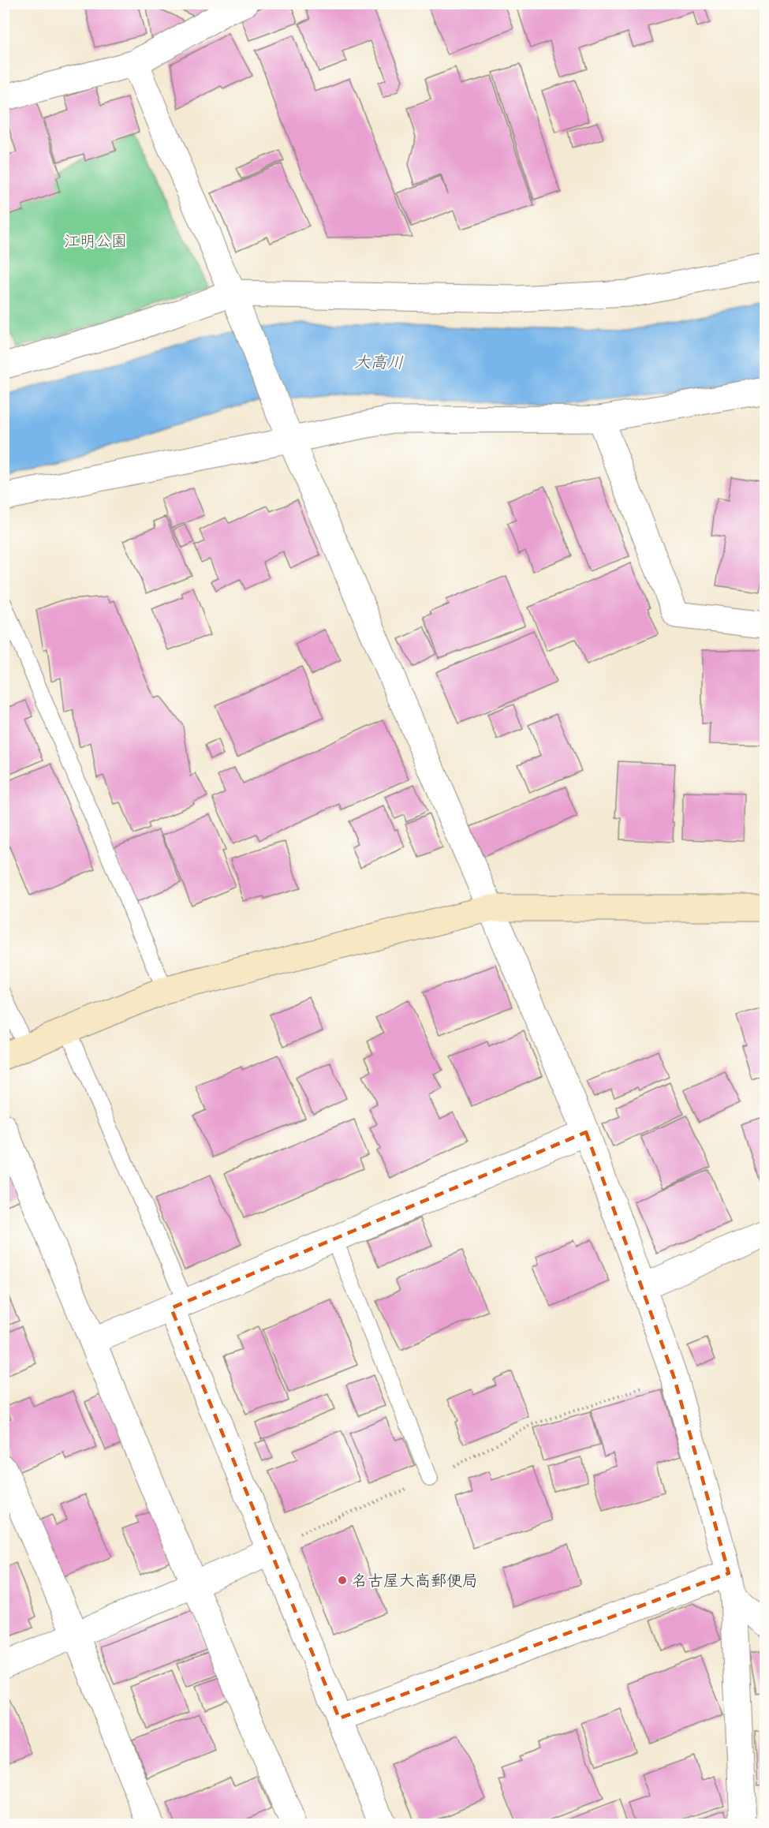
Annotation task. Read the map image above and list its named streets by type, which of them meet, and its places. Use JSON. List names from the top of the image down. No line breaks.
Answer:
{"water":["大高川"],"parks":["江明公園"],"places":["名古屋大高郵便局"]}
